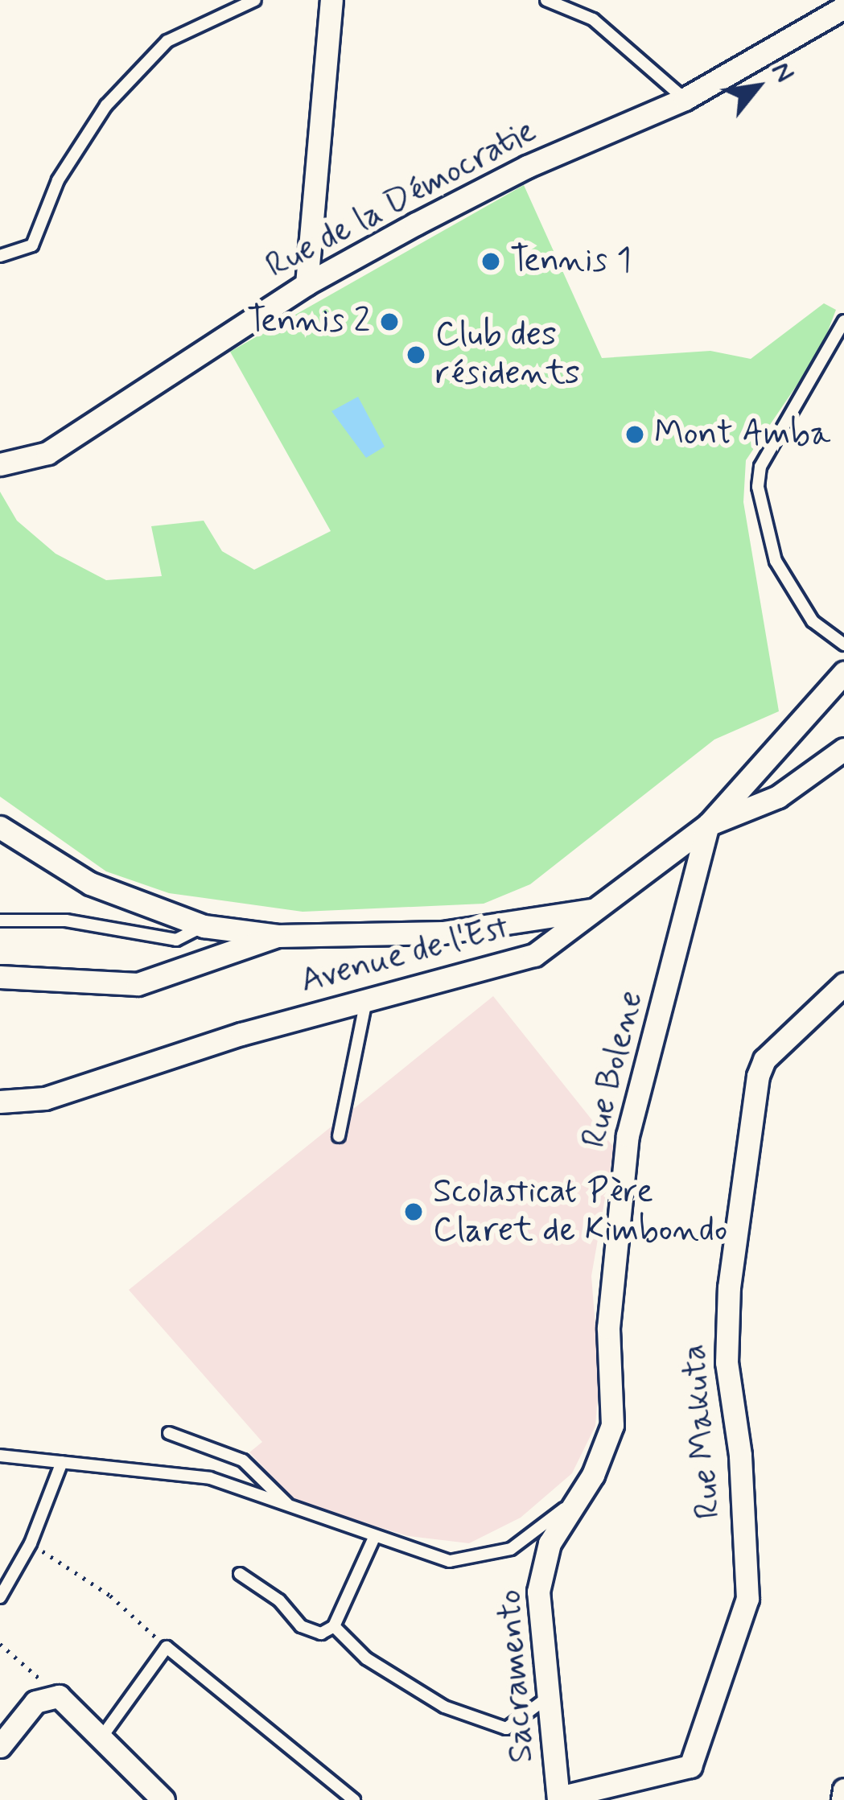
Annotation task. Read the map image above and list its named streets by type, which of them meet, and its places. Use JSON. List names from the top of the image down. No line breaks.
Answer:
{"streets":{"street":["Rue de la Démocratie","Avenue de l'Est","Rue Bolene","Rue Makuta","Sacramento"]},"crossings":[["Avenue de l'Est","Rue Bolene"],["Rue Bolene","Sacramento"],["Rue Makuta","Sacramento"]],"places":["Tennis 1","Tennis 2","Club des résidents","Mont Amba","Scolasticat Père Claret de Kimbondo"],"north":"top right"}
